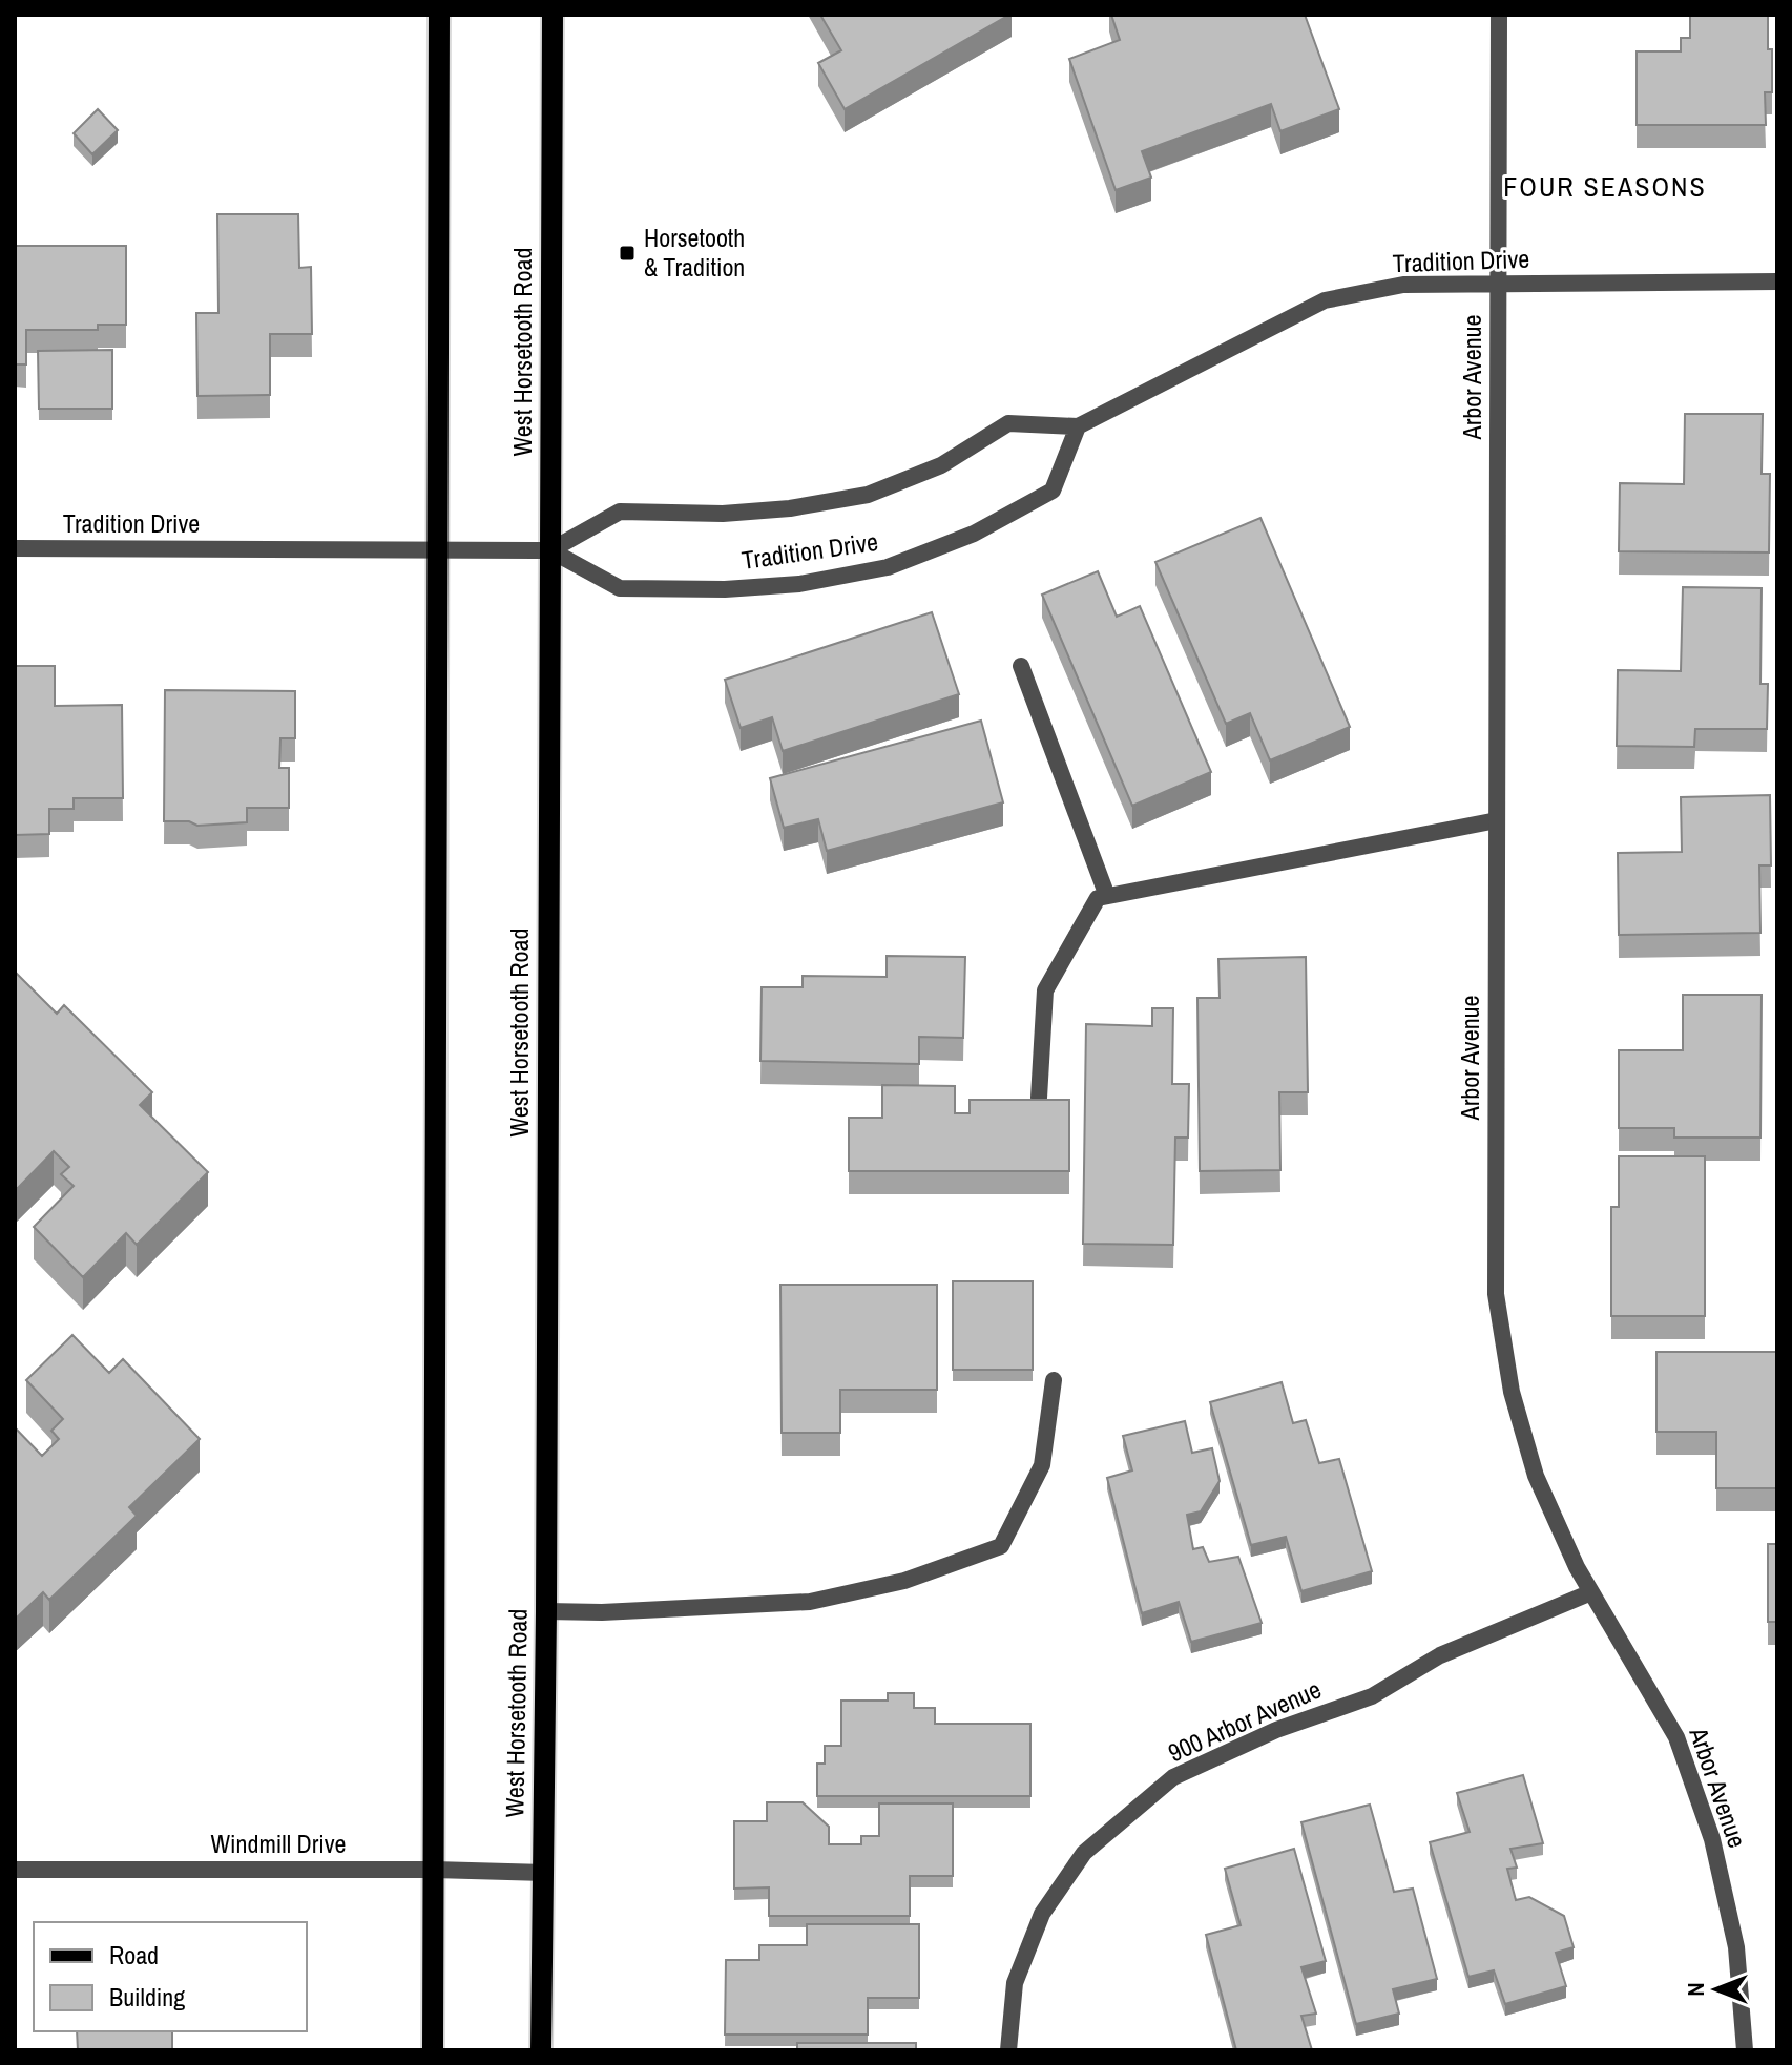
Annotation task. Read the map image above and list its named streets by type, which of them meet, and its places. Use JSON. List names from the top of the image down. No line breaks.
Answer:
{"streets":{"main road":["West Horsetooth Road"],"street":["Tradition Drive","Arbor Avenue","900 Arbor Avenue","Windmill Drive"]},"crossings":[["Tradition Drive","West Horsetooth Road"],["Tradition Drive","Arbor Avenue"],["West Horsetooth Road","Windmill Drive"],["Arbor Avenue","900 Arbor Avenue"]],"districts":["FOUR SEASONS"],"places":{"transit":["Horsetooth & Tradition"]},"legend":["Road","Building"],"north":"left"}
